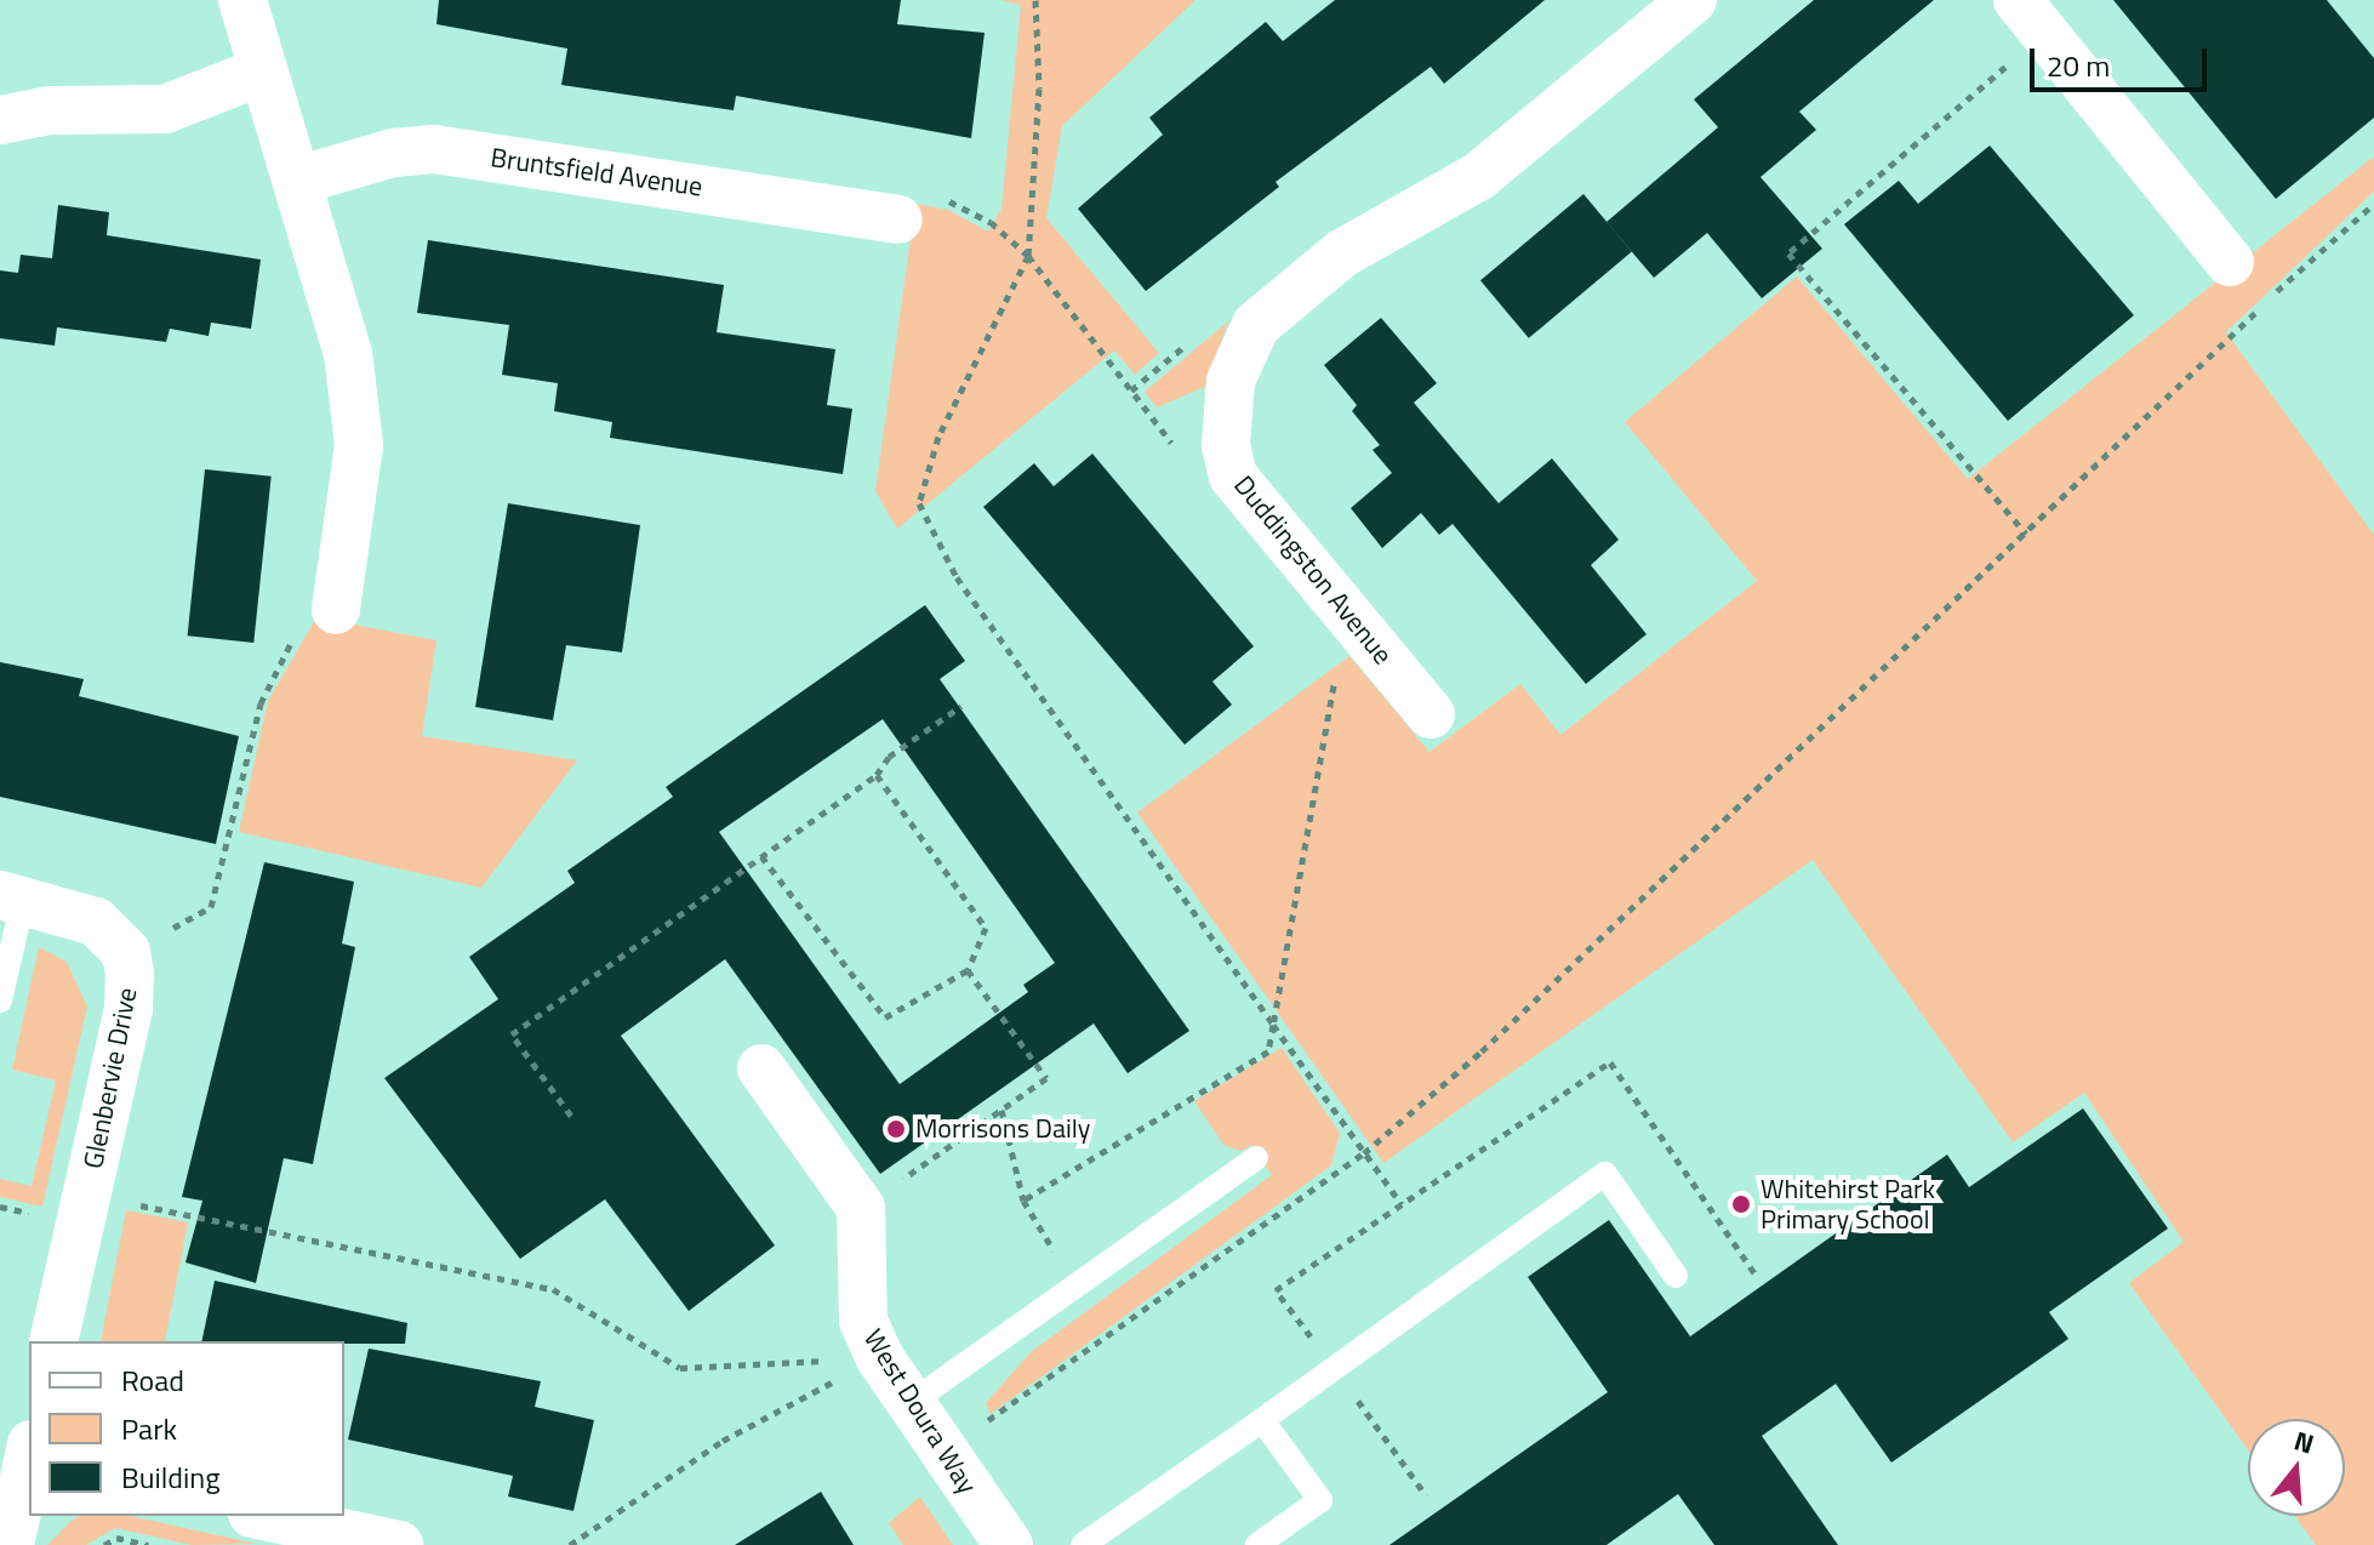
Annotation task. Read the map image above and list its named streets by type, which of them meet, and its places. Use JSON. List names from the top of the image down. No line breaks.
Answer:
{"streets":{"street":["Bruntsfield Avenue","Duddingston Avenue","Glenbervie Drive","West Doura Way"]},"places":["Morrisons Daily","Whitehirst Park Primary School"],"legend":["Road","Park","Building"],"scale_bar":"20 m","north":"top"}
